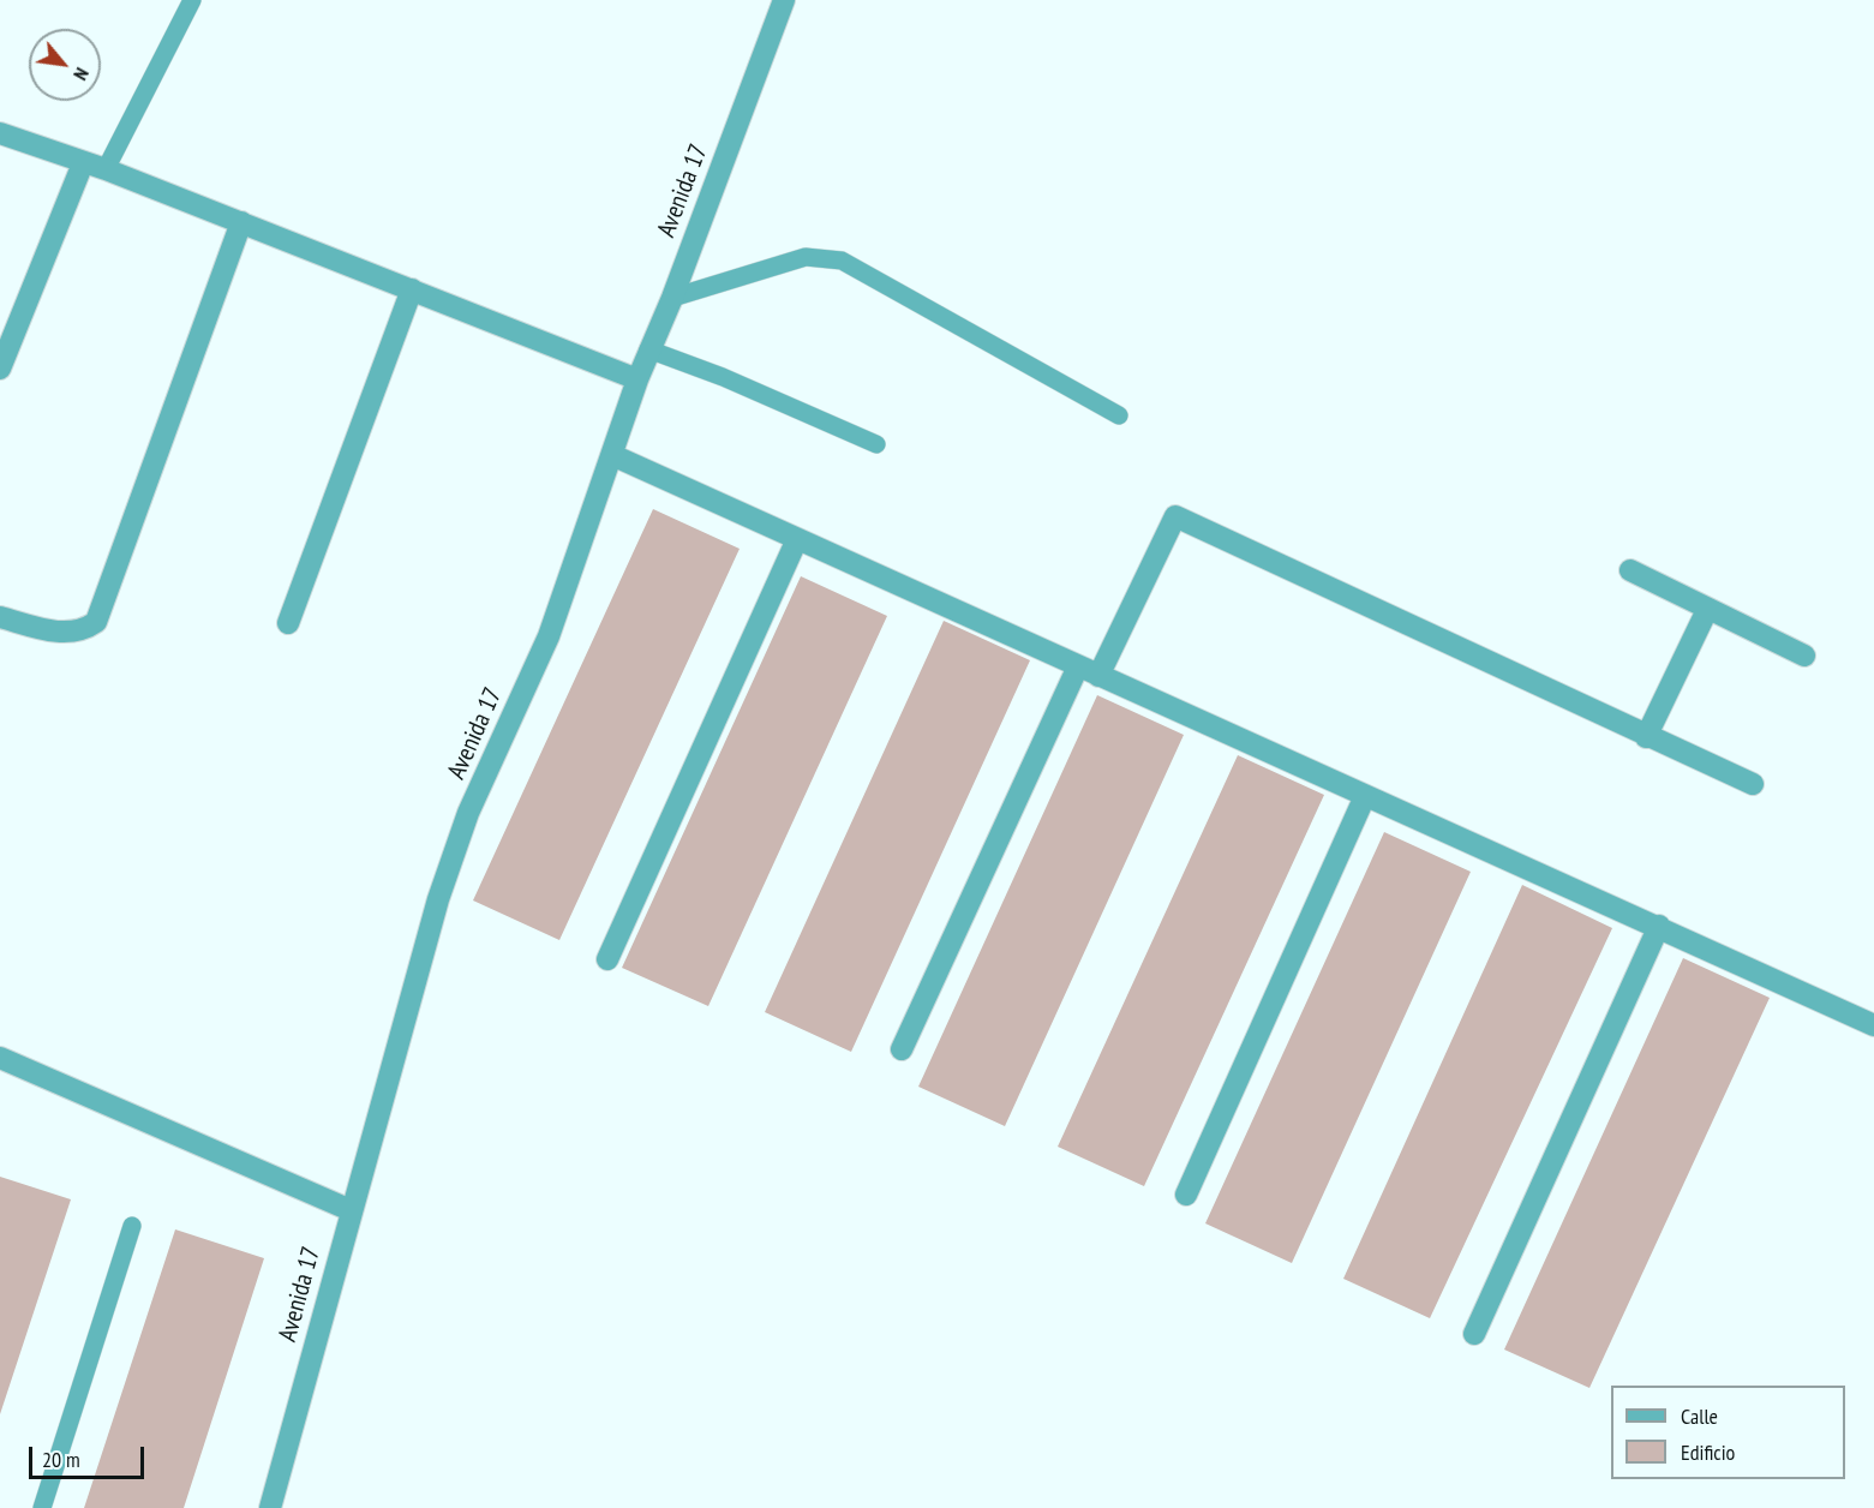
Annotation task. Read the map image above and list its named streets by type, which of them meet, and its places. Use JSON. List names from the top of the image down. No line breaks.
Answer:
{"streets":{"street":["Avenida 17"]},"legend":["Calle","Edificio"],"scale_bar":"20 m","north":"bottom right"}
